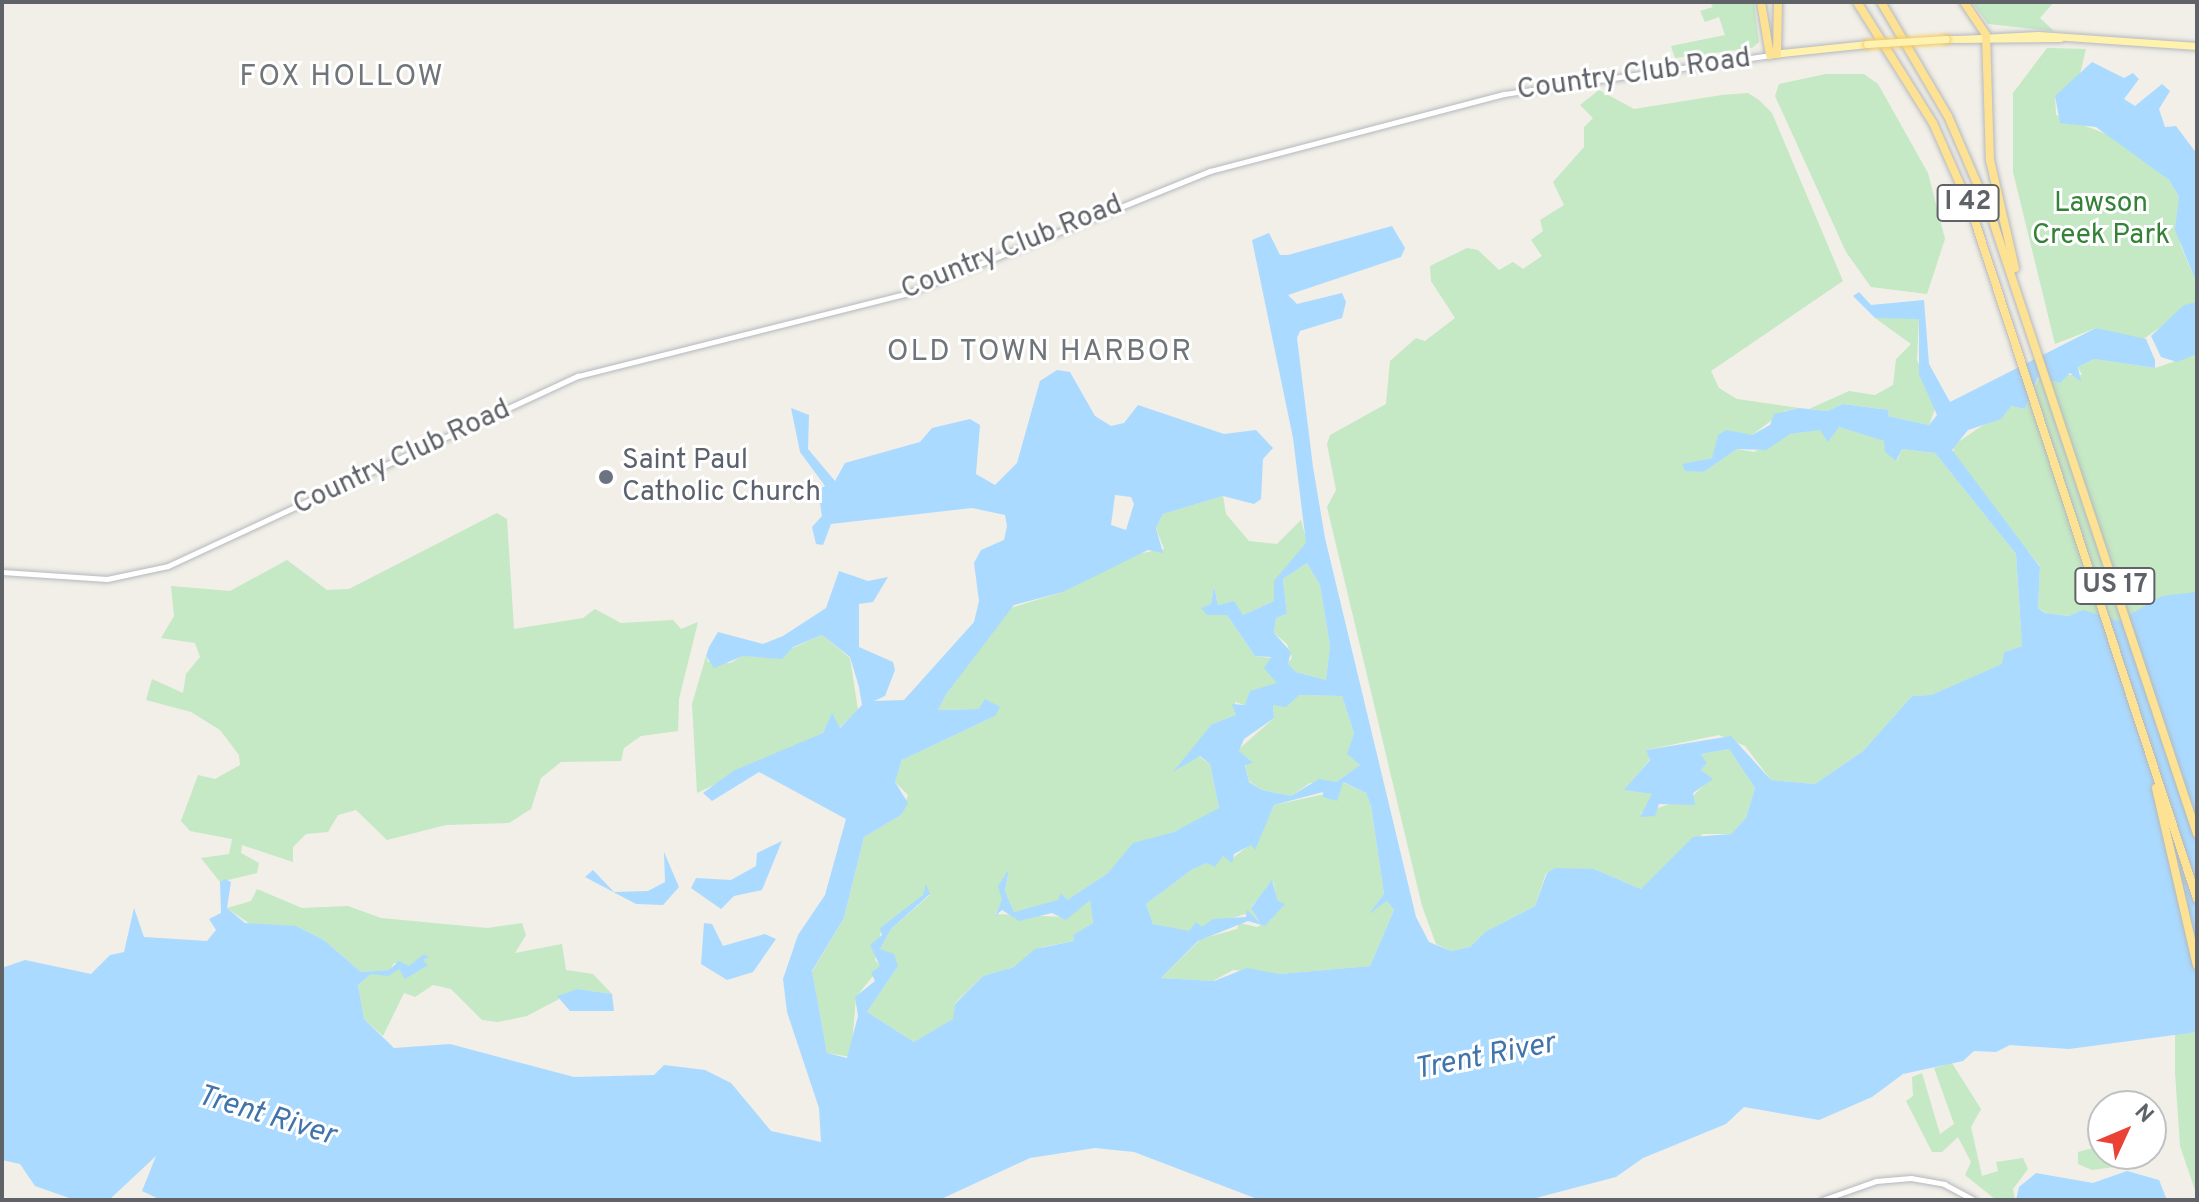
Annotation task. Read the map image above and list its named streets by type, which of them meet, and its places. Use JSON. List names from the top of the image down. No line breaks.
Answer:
{"streets":{"highway":["I 42","US 17"],"main road":["Country Club Road"]},"districts":["FOX HOLLOW","OLD TOWN HARBOR"],"water":["Trent River"],"parks":["Lawson Creek Park"],"places":["Saint Paul Catholic Church"],"north":"top right"}
